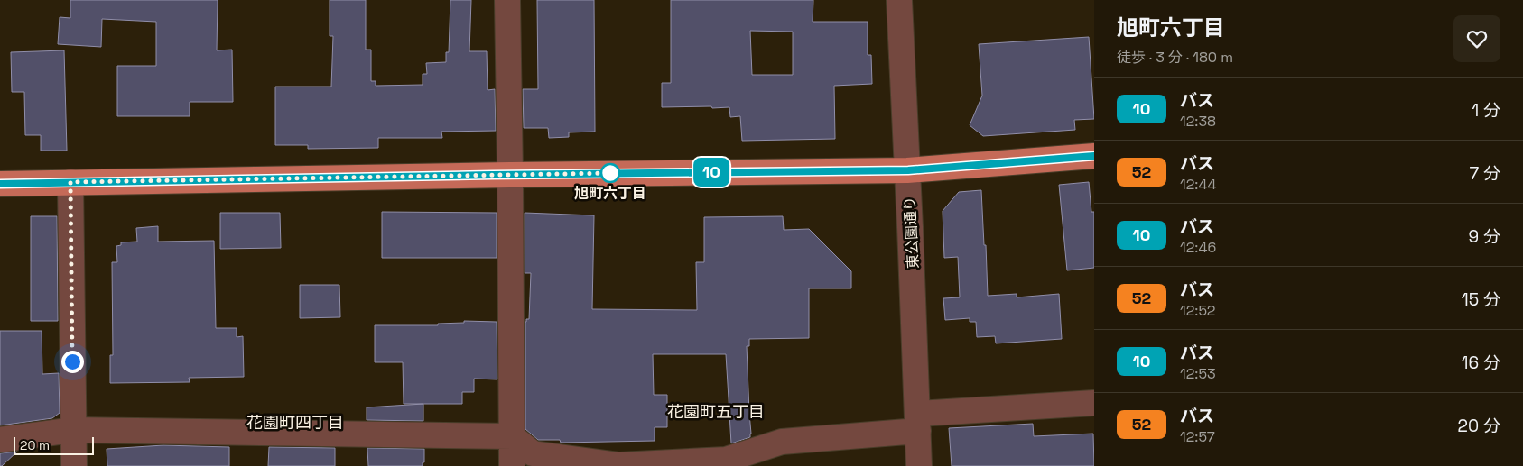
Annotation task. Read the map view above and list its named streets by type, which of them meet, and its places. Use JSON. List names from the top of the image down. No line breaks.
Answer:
{"streets":{"street":["東公園通り"]},"districts":["花園町五丁目","花園町四丁目"],"places":["旭町六丁目"],"lines":["bus line 10"],"scale_bar":"20 m","page":{"on_map":"10","heading":["旭町六丁目","徒歩 · 3 分 · 180 m"],"list":[{"mark":"10","name":"バス","note":"12:38","value":"1 分"},{"mark":"52","name":"バス","note":"12:44","value":"7 分"},{"mark":"10","name":"バス","note":"12:46","value":"9 分"},{"mark":"52","name":"バス","note":"12:52","value":"15 分"},{"mark":"10","name":"バス","note":"12:53","value":"16 分"},{"mark":"52","name":"バス","note":"12:57","value":"20 分"}],"scale":"20 m"}}
